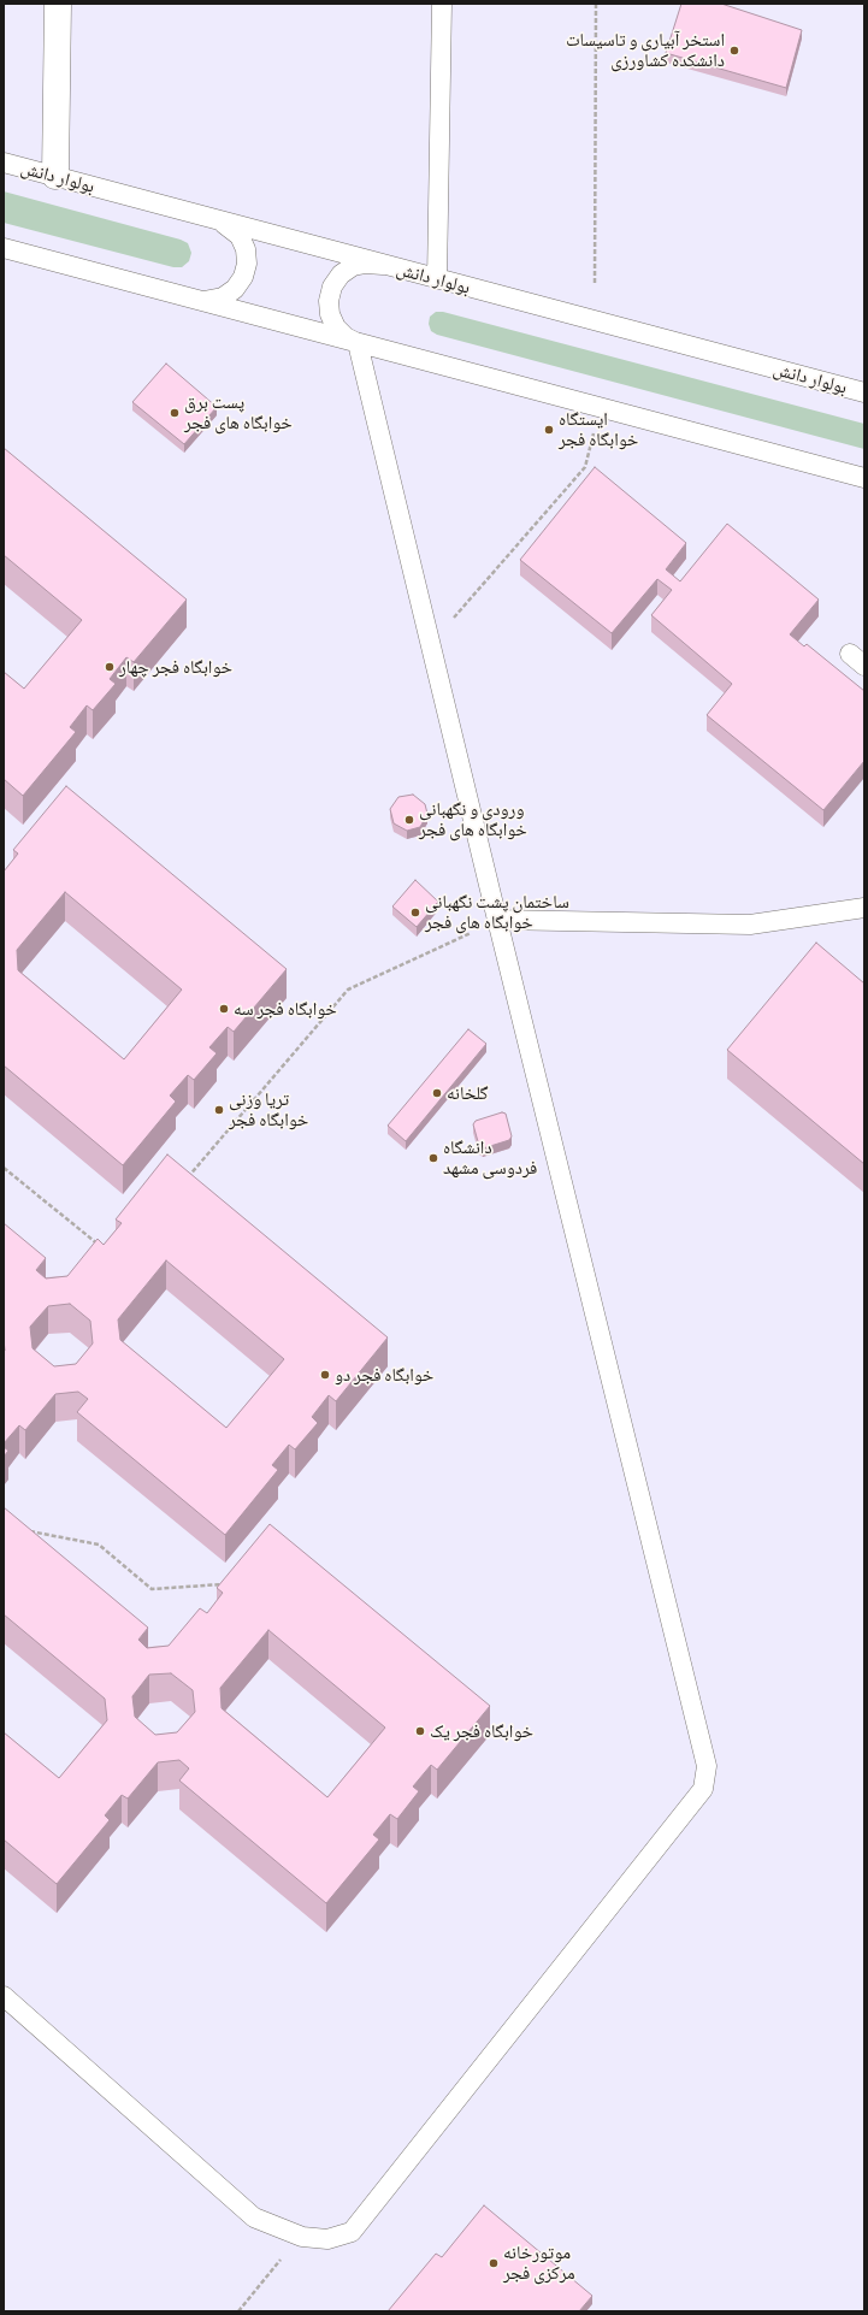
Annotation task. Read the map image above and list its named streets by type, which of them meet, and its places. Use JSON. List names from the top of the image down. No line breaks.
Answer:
{"streets":{"lane":["بولوار دانش"]},"places":["استخر آبیاری و تاسیسات دانشکده کشاورزی","پست برق خوابگاه های فجر","ایستگاه خوابگاه فجر","خوابگاه فجر چهار","ورودی و نگهبانی خوابگاه های فجر","ساختمان پشت نگهبانی خوابگاه های فجر","خوابگاه فجر سه","گلخانه","تریا وزنی خوابگاه فجر","دانشگاه فردوسی مشهد","خوابگاه فجر دو","خوابگاه فجر یک","موتورخانه مرکزی فجر"]}
